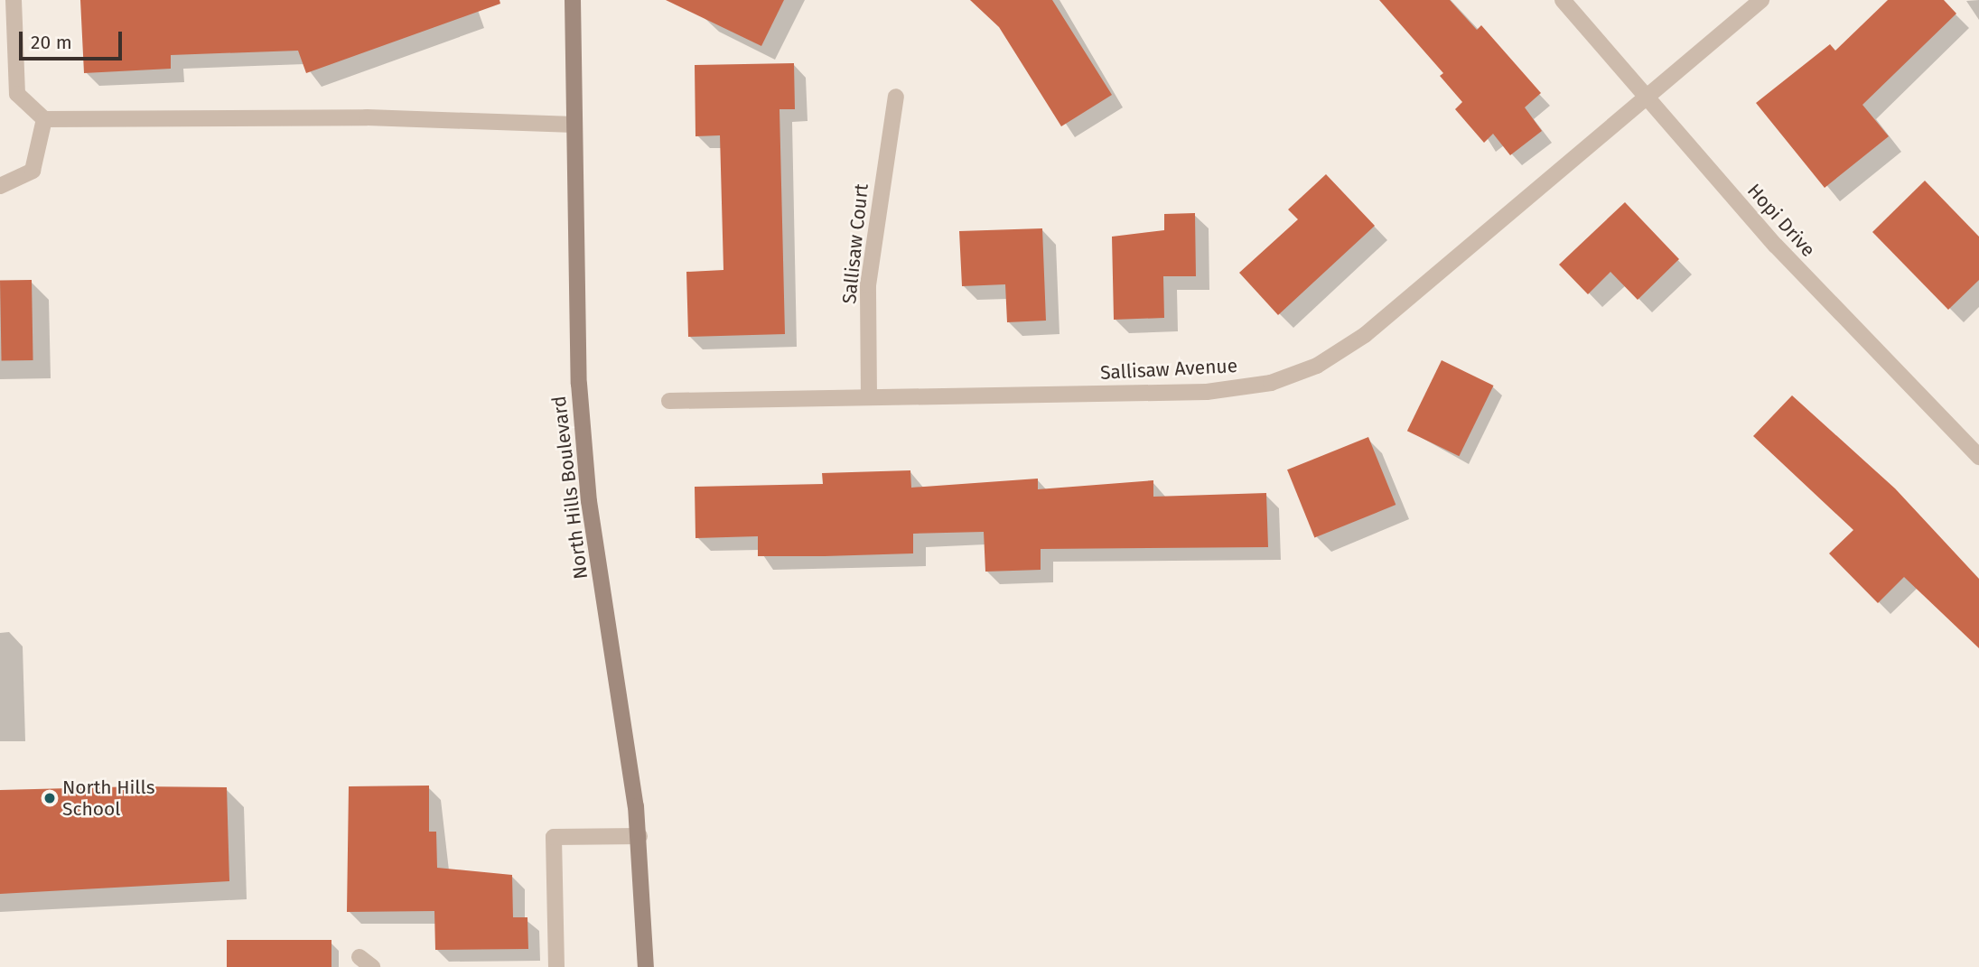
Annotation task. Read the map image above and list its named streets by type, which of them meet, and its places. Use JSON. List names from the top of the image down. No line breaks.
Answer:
{"streets":{"street":["Hopi Drive","Sallisaw Court","Sallisaw Avenue","North Hills Boulevard"]},"crossings":[["Hopi Drive","Sallisaw Avenue"],["Sallisaw Court","Sallisaw Avenue"]],"places":["North Hills School"],"scale_bar":"20 m"}
